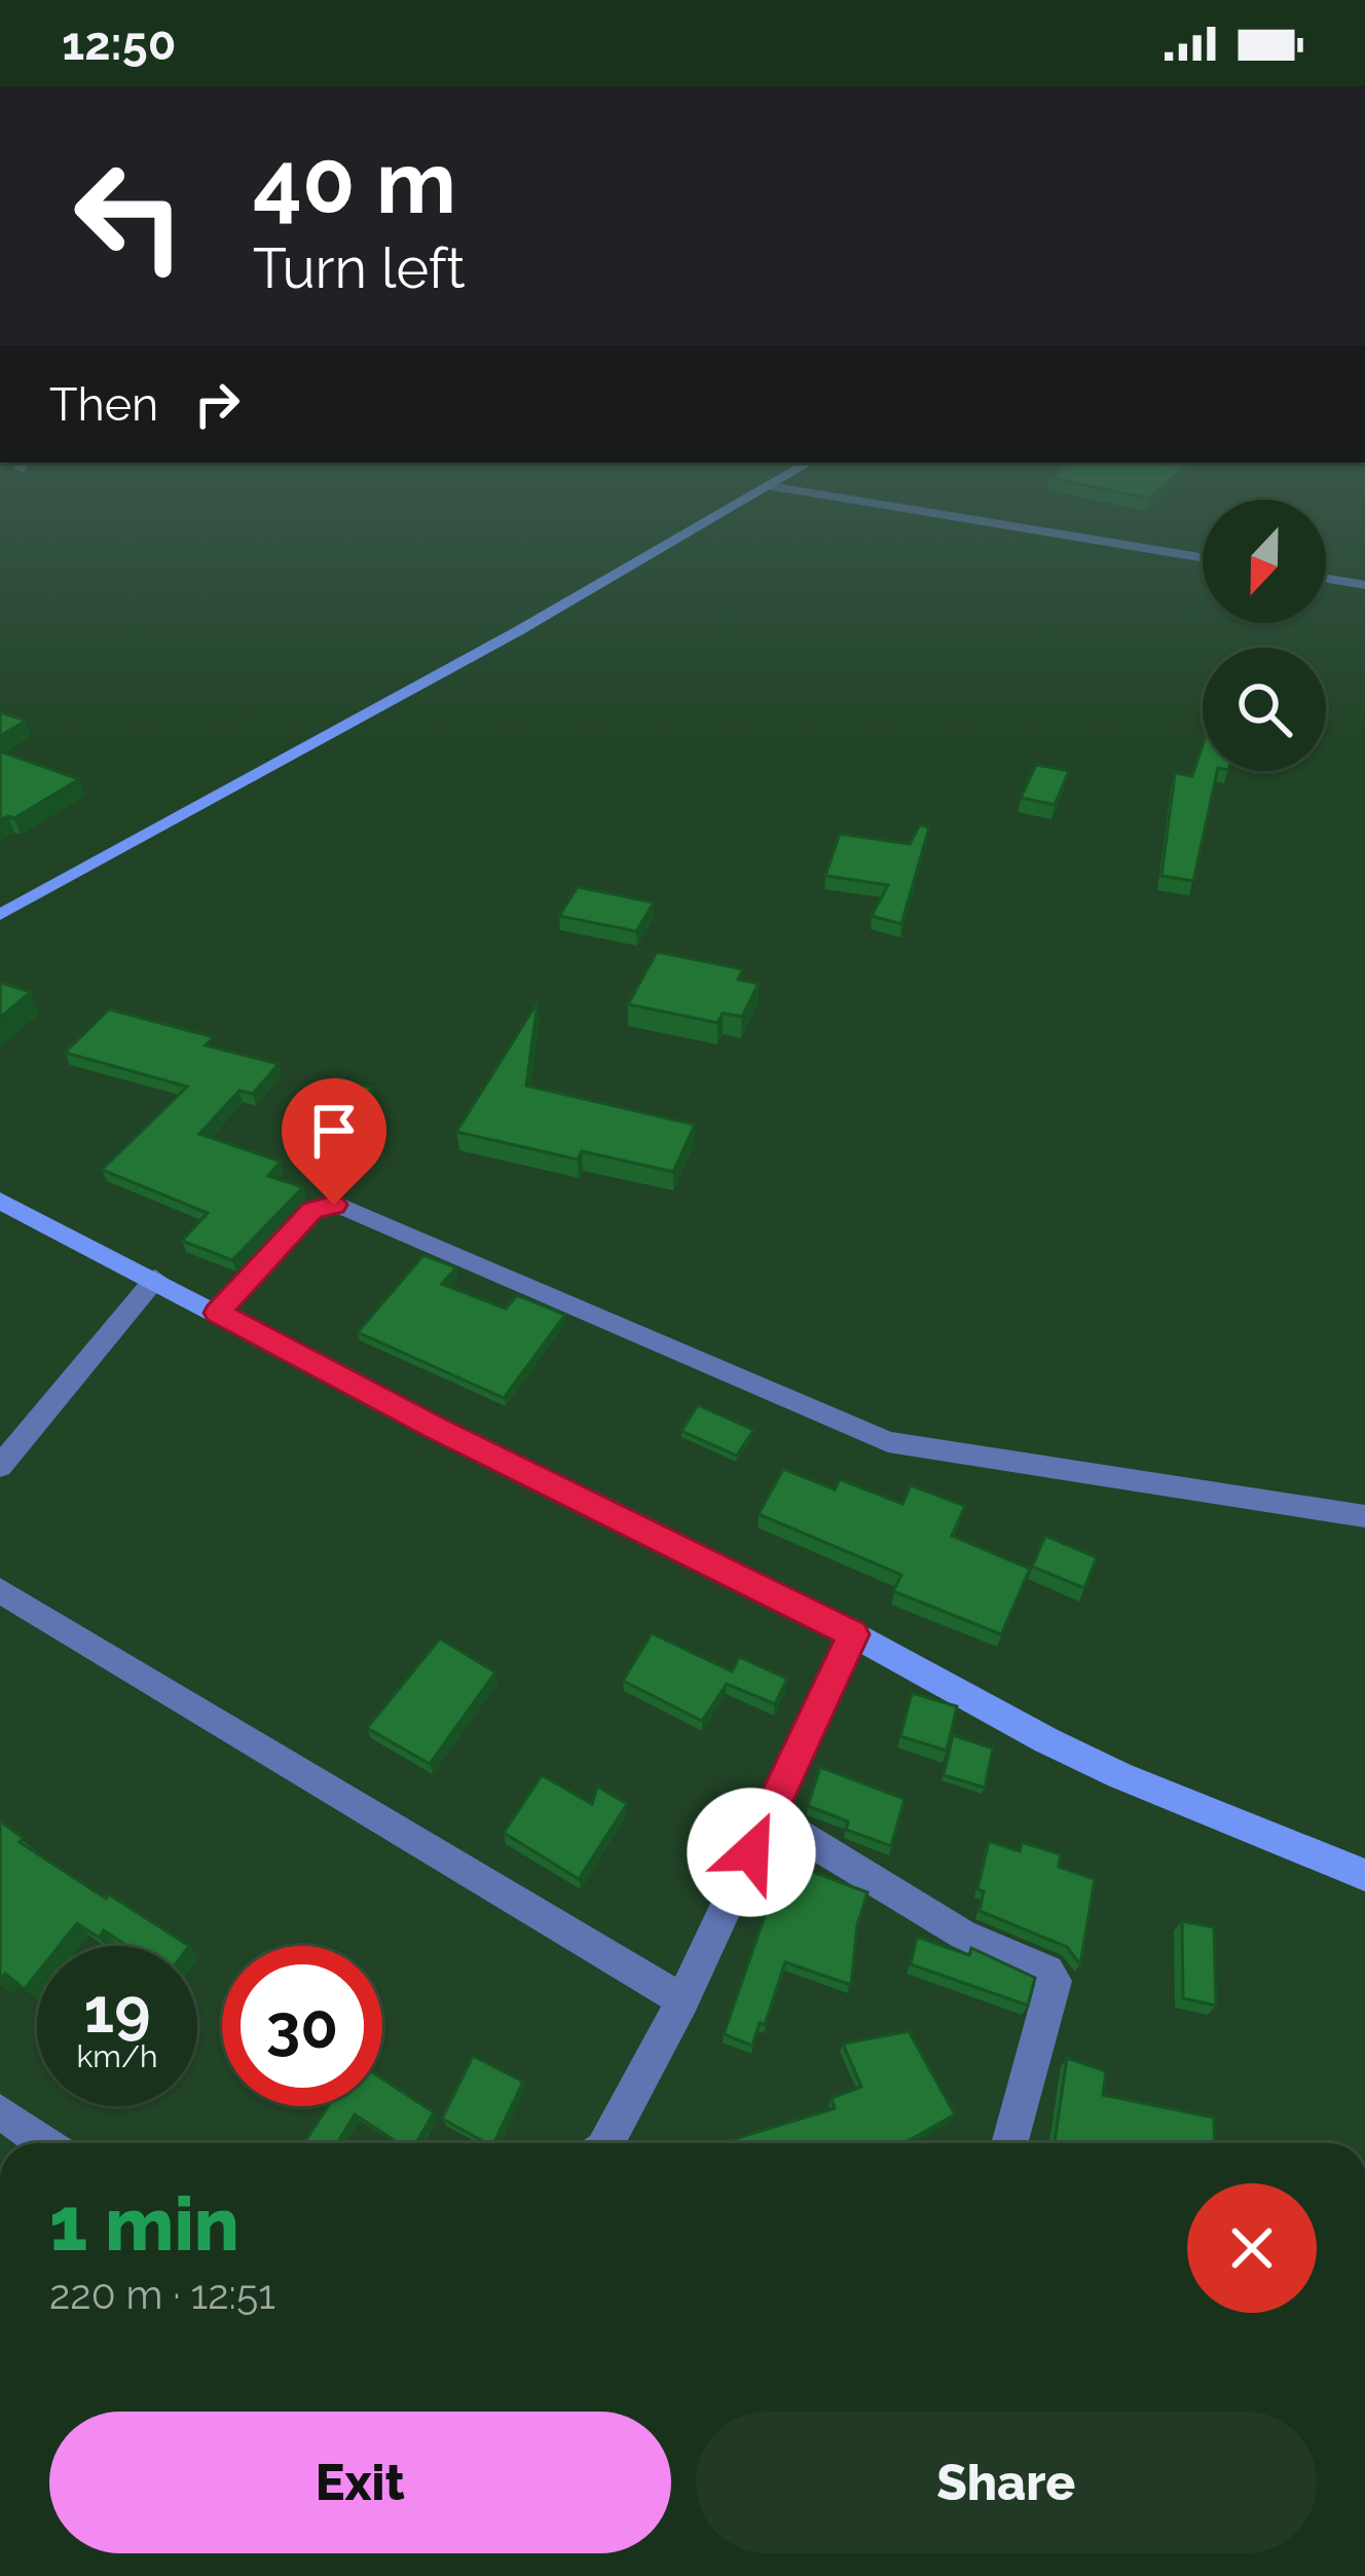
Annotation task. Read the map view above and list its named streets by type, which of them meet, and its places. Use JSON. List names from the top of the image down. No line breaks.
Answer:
{"north":"bottom","page":{"status":"12:50","turn":["40 m","Turn left"],"then":"Then","speed":"19 km/h","limit":"30","heading":["1 min","220 m · 12:51"],"buttons":["Exit","Share"]}}
